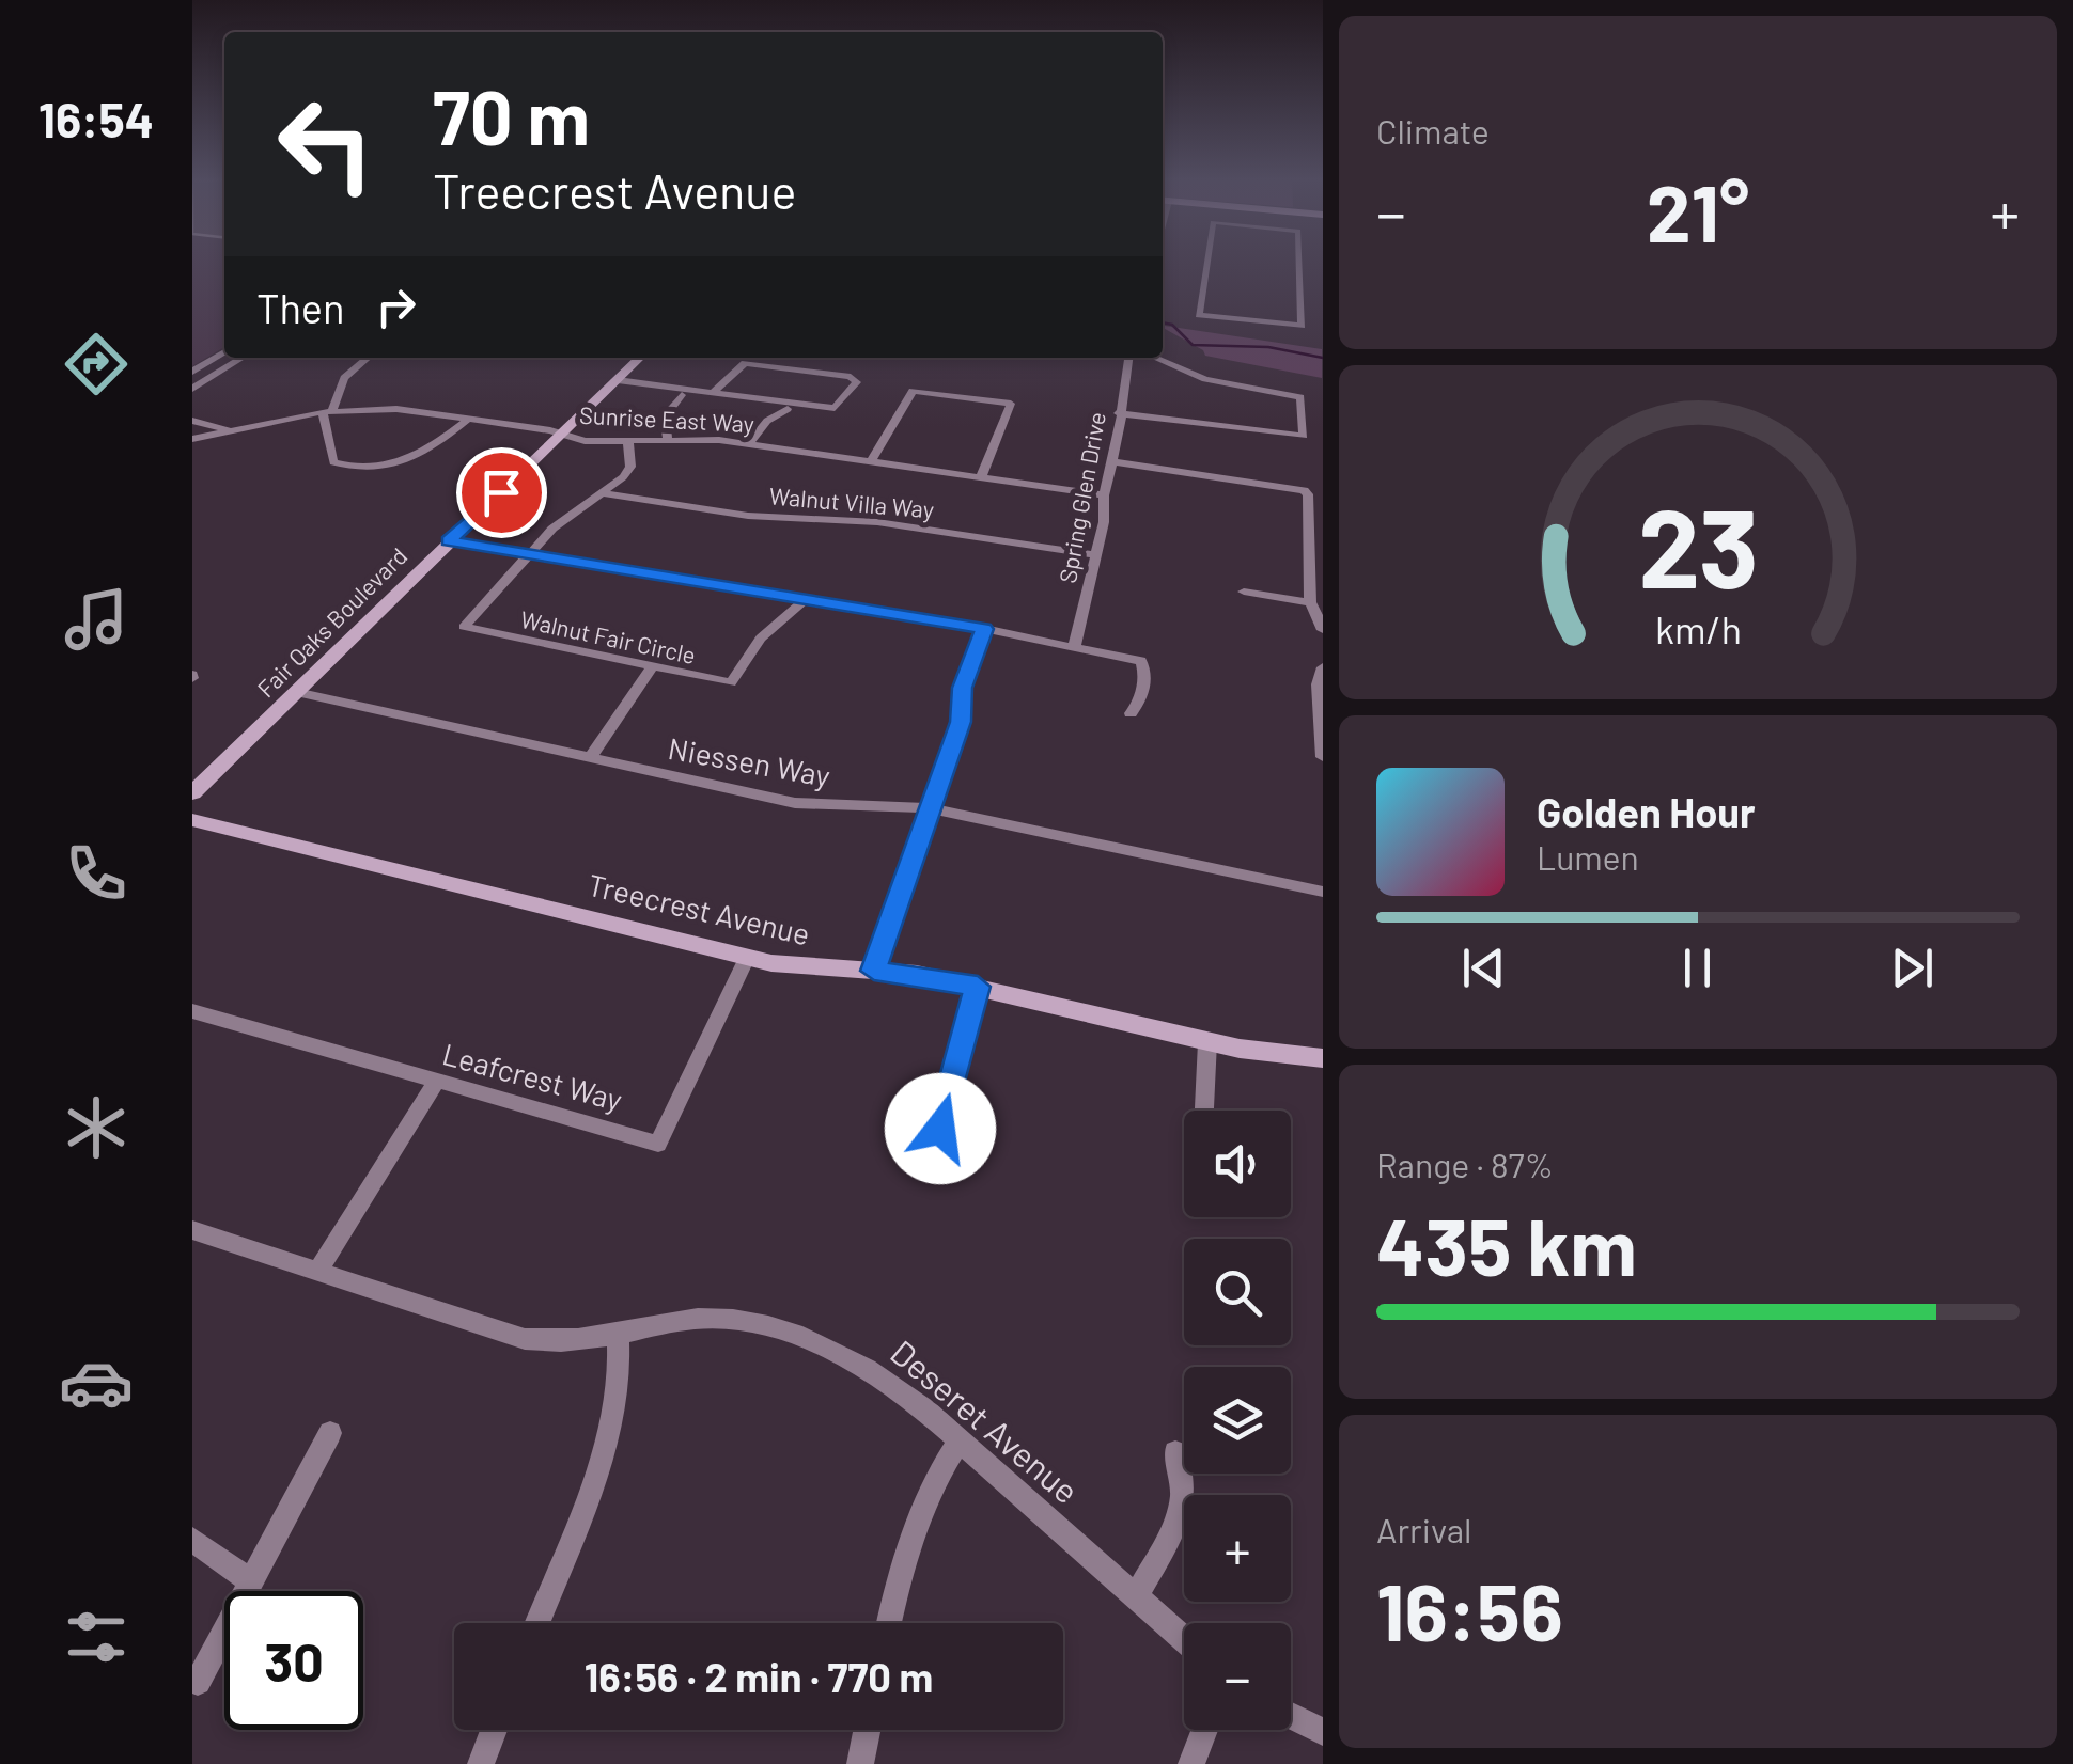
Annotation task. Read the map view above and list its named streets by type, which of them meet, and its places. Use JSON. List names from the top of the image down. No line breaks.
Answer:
{"streets":{"main road":["Fair Oaks Boulevard","Treecrest Avenue"],"street":["Sunrise East Way","Spring Glen Drive","Walnut Villa Way","Walnut Fair Circle","Niessen Way","Leafcrest Way","Deseret Avenue"]},"crossings":[["Sunrise East Way","Spring Glen Drive"],["Sunrise East Way","Fair Oaks Boulevard"],["Spring Glen Drive","Walnut Villa Way"],["Fair Oaks Boulevard","Niessen Way"],["Treecrest Avenue","Leafcrest Way"]],"page":{"tabs":"16:54","tile":["Climate",["Range · 87%","435 km"],["Arrival","16:56"]],"turn":["70 m","Treecrest Avenue"],"heat":["−","21°","+"],"then":"Then","song":["Golden Hour","Lumen"],"map_buttons":["+","−"],"limit":"30","trip":"16:56 · 2 min · 770 m","gauge":["23","km/h"]}}
